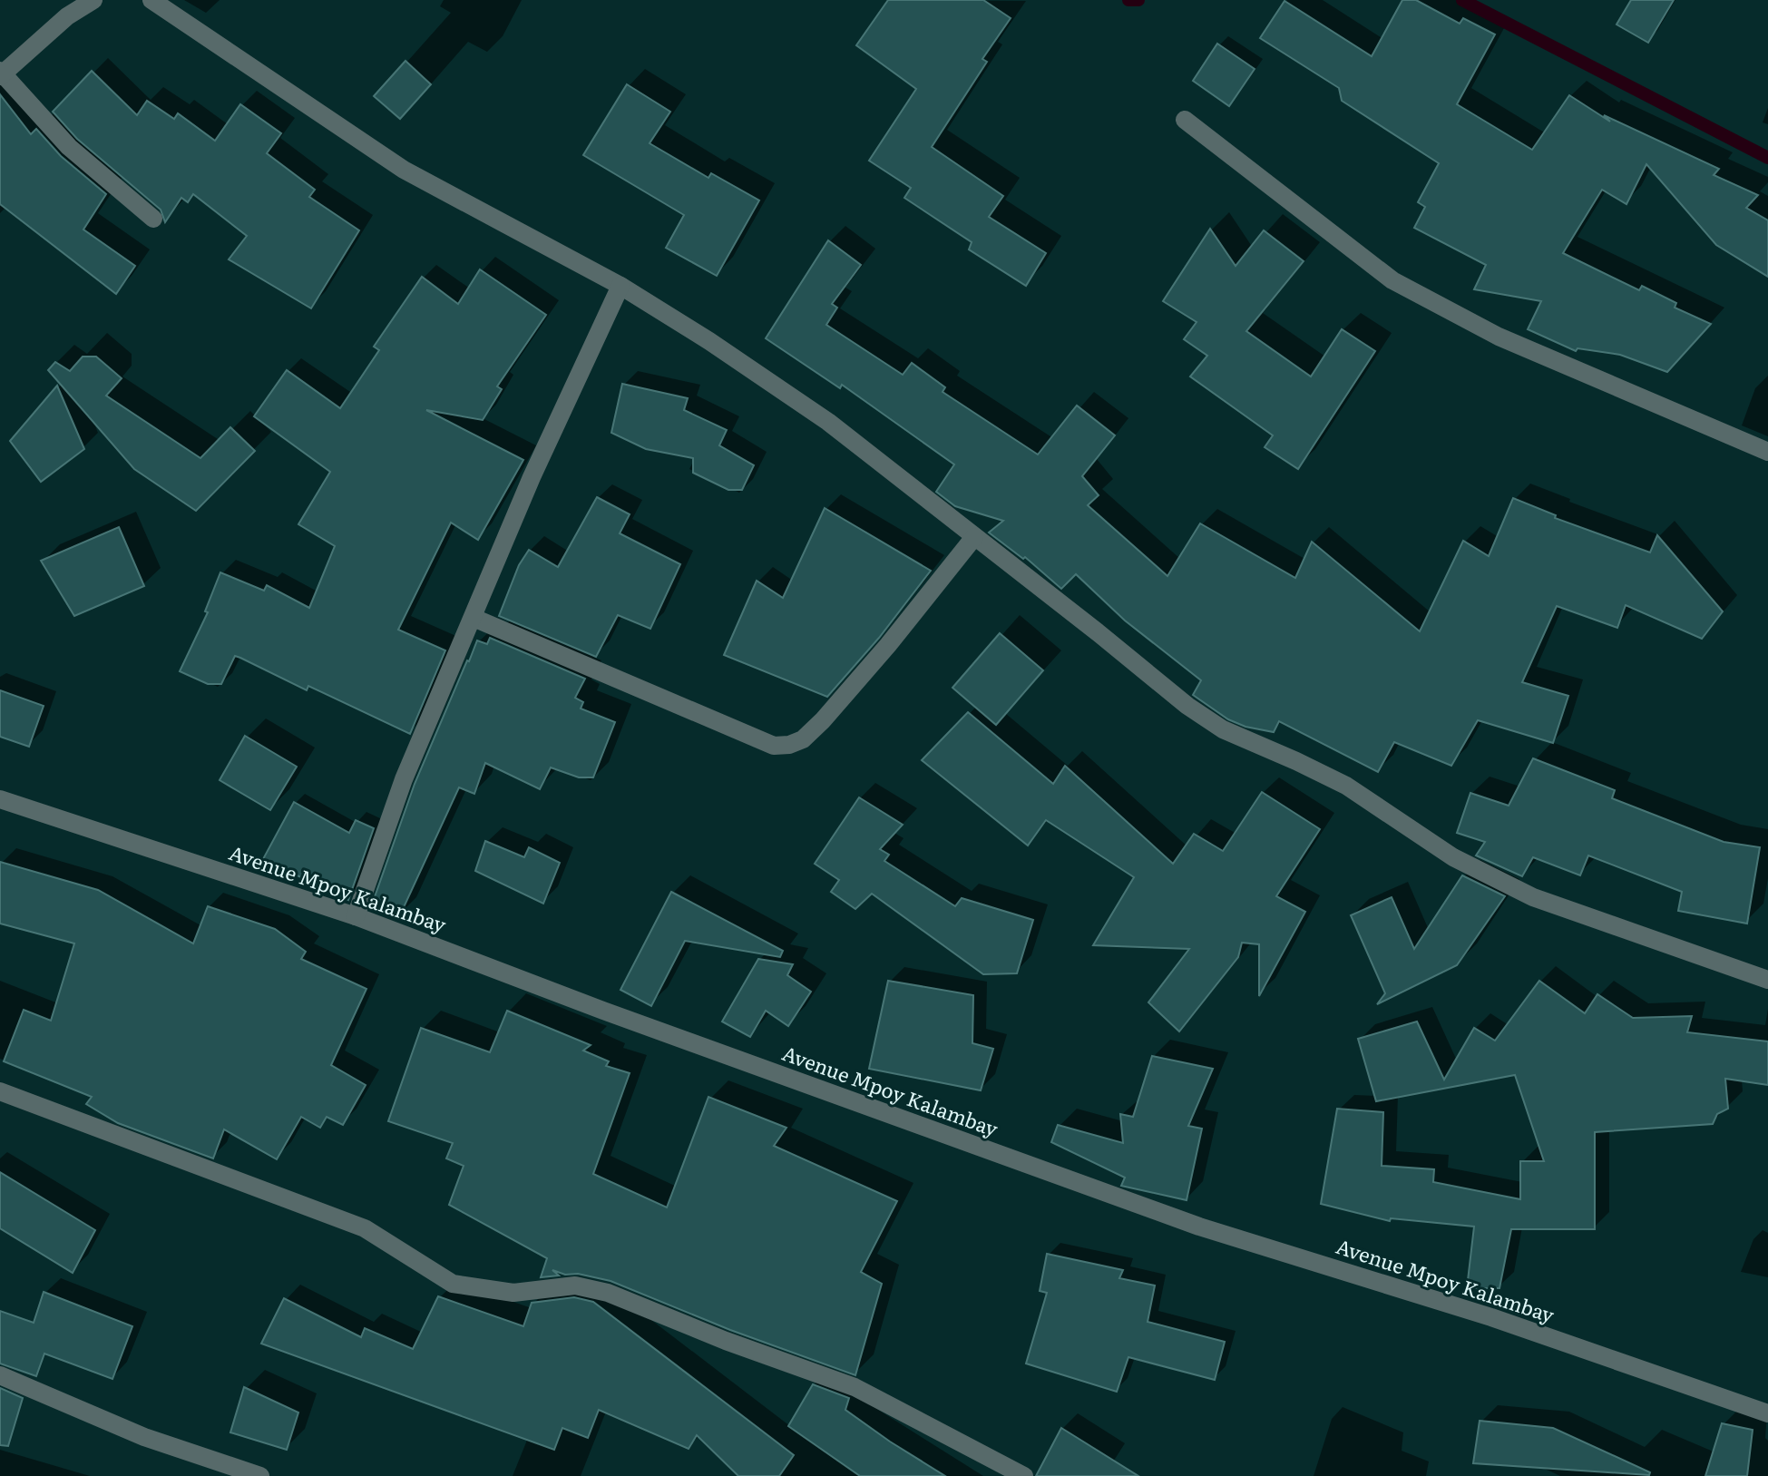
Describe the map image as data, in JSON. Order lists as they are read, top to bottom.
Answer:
{
  "streets": {
    "street": ["Avenue Mpoy Kalambay"]
  }
}
